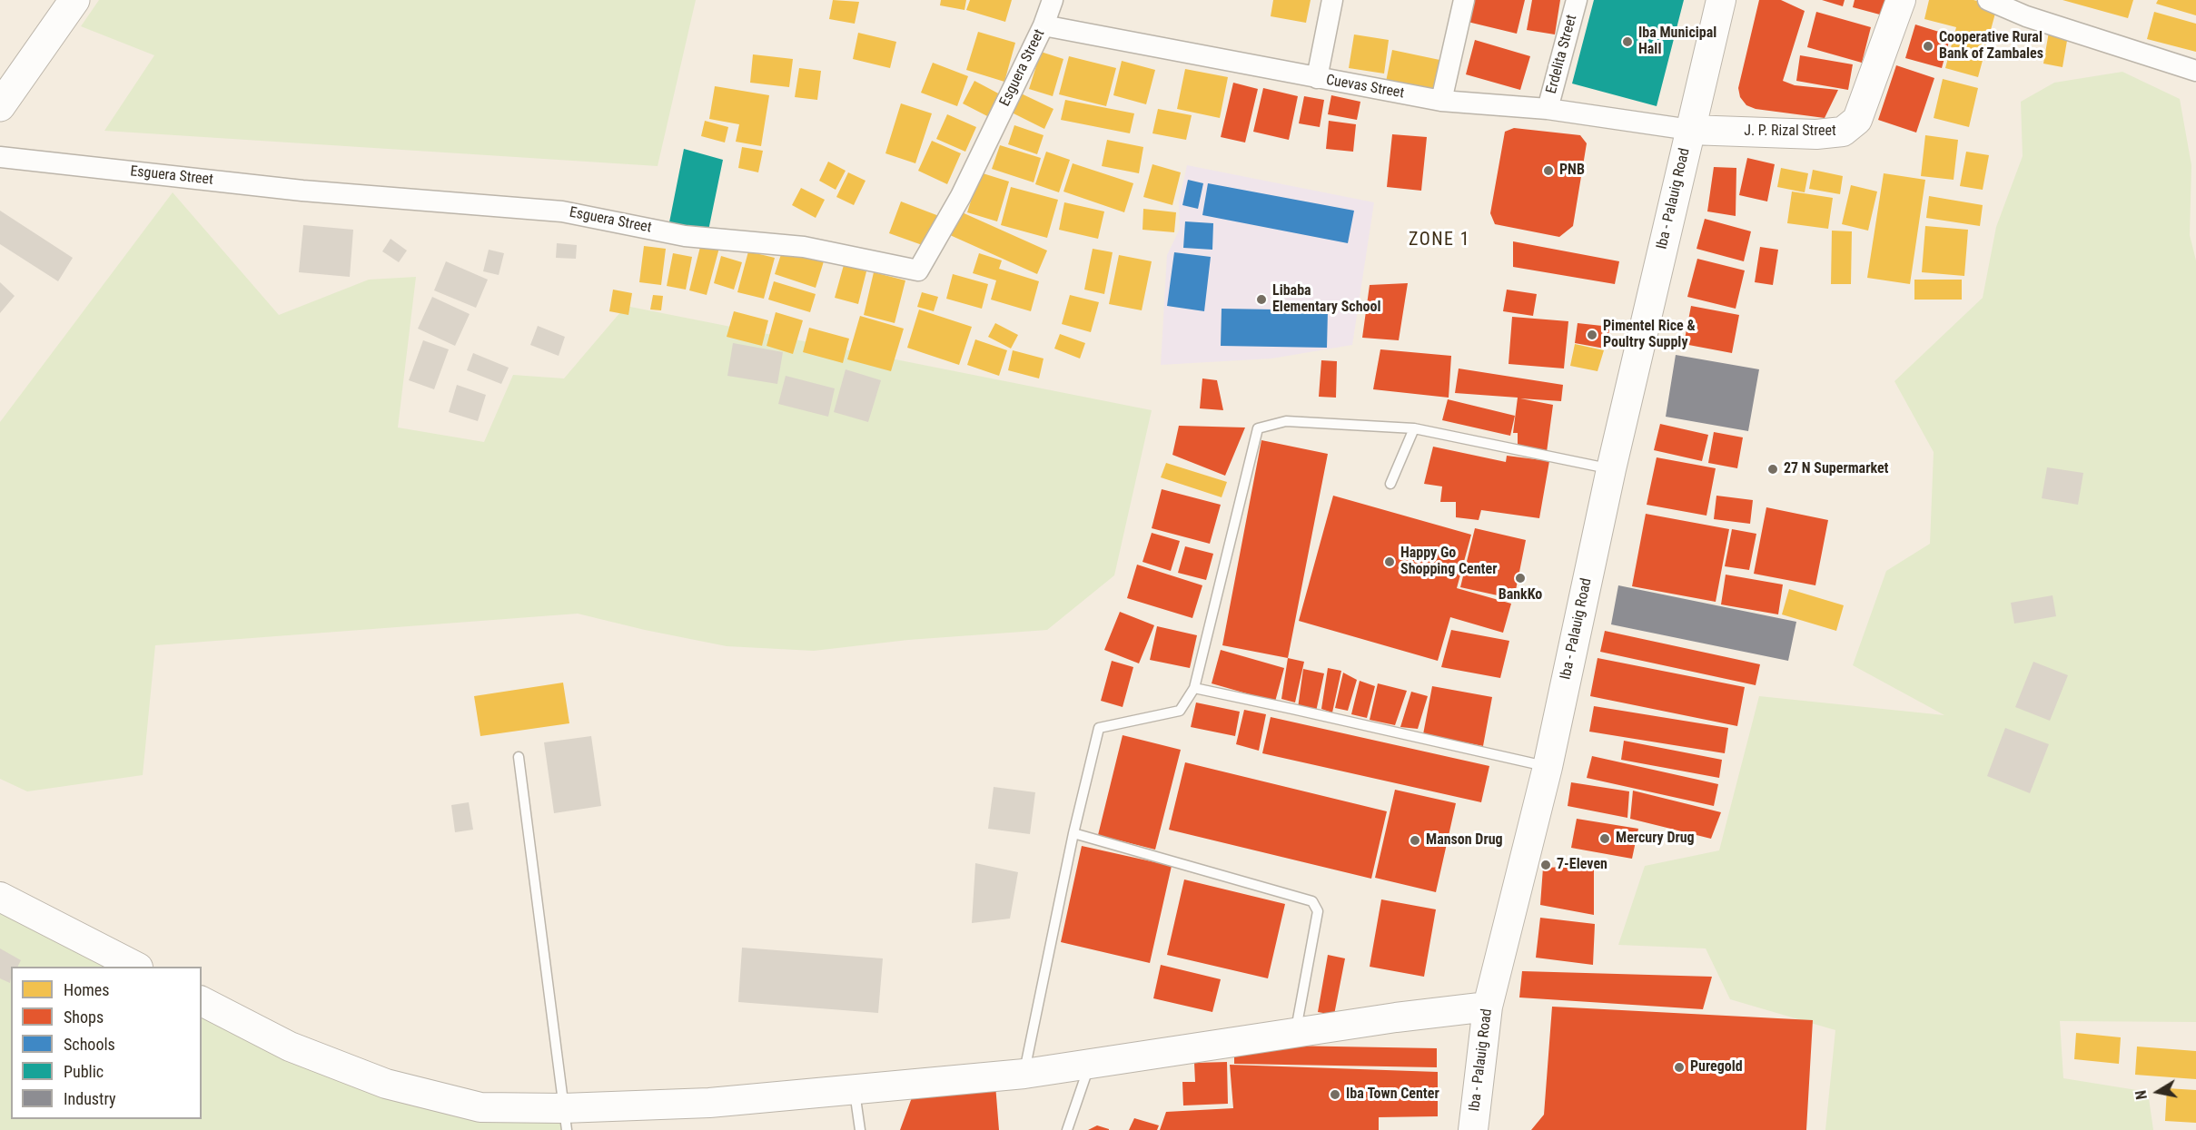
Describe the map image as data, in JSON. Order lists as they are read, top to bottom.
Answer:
{
  "streets": {
    "main road": ["J. P. Rizal Street", "Iba - Palauig Road"],
    "street": ["Erdelita Street", "Esguera Street", "Cuevas Street"]
  },
  "crossings": [
    ["Erdelita Street", "Cuevas Street"],
    ["Esguera Street", "Cuevas Street"],
    ["Cuevas Street", "J. P. Rizal Street"],
    ["Cuevas Street", "Iba - Palauig Road"],
    ["J. P. Rizal Street", "Iba - Palauig Road"]
  ],
  "districts": ["ZONE 1"],
  "places": [
    "Iba Municipal Hall",
    "Cooperative Rural Bank of Zambales",
    "PNB",
    "Libaba Elementary School",
    "Pimentel Rice & Poultry Supply",
    "27 N Supermarket",
    "Happy Go Shopping Center",
    "BankKo",
    "Mercury Drug",
    "Manson Drug",
    "7-Eleven",
    "Puregold",
    "Iba Town Center"
  ],
  "legend": [
    "Homes",
    "Shops",
    "Schools",
    "Public",
    "Industry"
  ],
  "north": "left"
}
